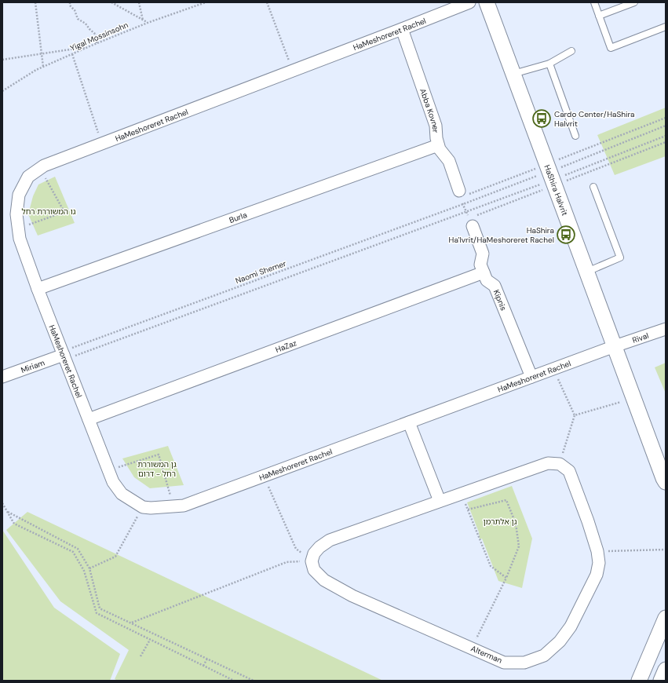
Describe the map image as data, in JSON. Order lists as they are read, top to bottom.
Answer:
{
  "streets": {
    "street": [
      "HaMeshoreret Rachel",
      "Abba Kovner",
      "HaShira HaIvrit",
      "Burla",
      "Kipnis",
      "Rival",
      "HaZaz",
      "Miriam",
      "Alterman"
    ],
    "path": ["Yigal Mossinsohn", "Naomi Shemer"]
  },
  "crossings": [
    ["HaMeshoreret Rachel", "Abba Kovner"],
    ["HaMeshoreret Rachel", "HaShira HaIvrit"],
    ["HaMeshoreret Rachel", "Burla"],
    ["HaMeshoreret Rachel", "Naomi Shemer"],
    ["HaMeshoreret Rachel", "Kipnis"],
    ["HaMeshoreret Rachel", "Rival"],
    ["HaMeshoreret Rachel", "HaZaz"],
    ["HaMeshoreret Rachel", "Miriam"],
    ["Abba Kovner", "Burla"],
    ["HaShira HaIvrit", "Rival"],
    ["Naomi Shemer", "Miriam"],
    ["Kipnis", "HaZaz"]
  ],
  "parks": ["גו המשוררת רחל", "גן המשוררת רחל - דרום", "גן אלתרמן"],
  "places": {
    "bus stop": ["Cardo Center/HaShira HaIvrit", "HaShira Ha'Ivrit/HaMeshoreret Rachel"]
  }
}
